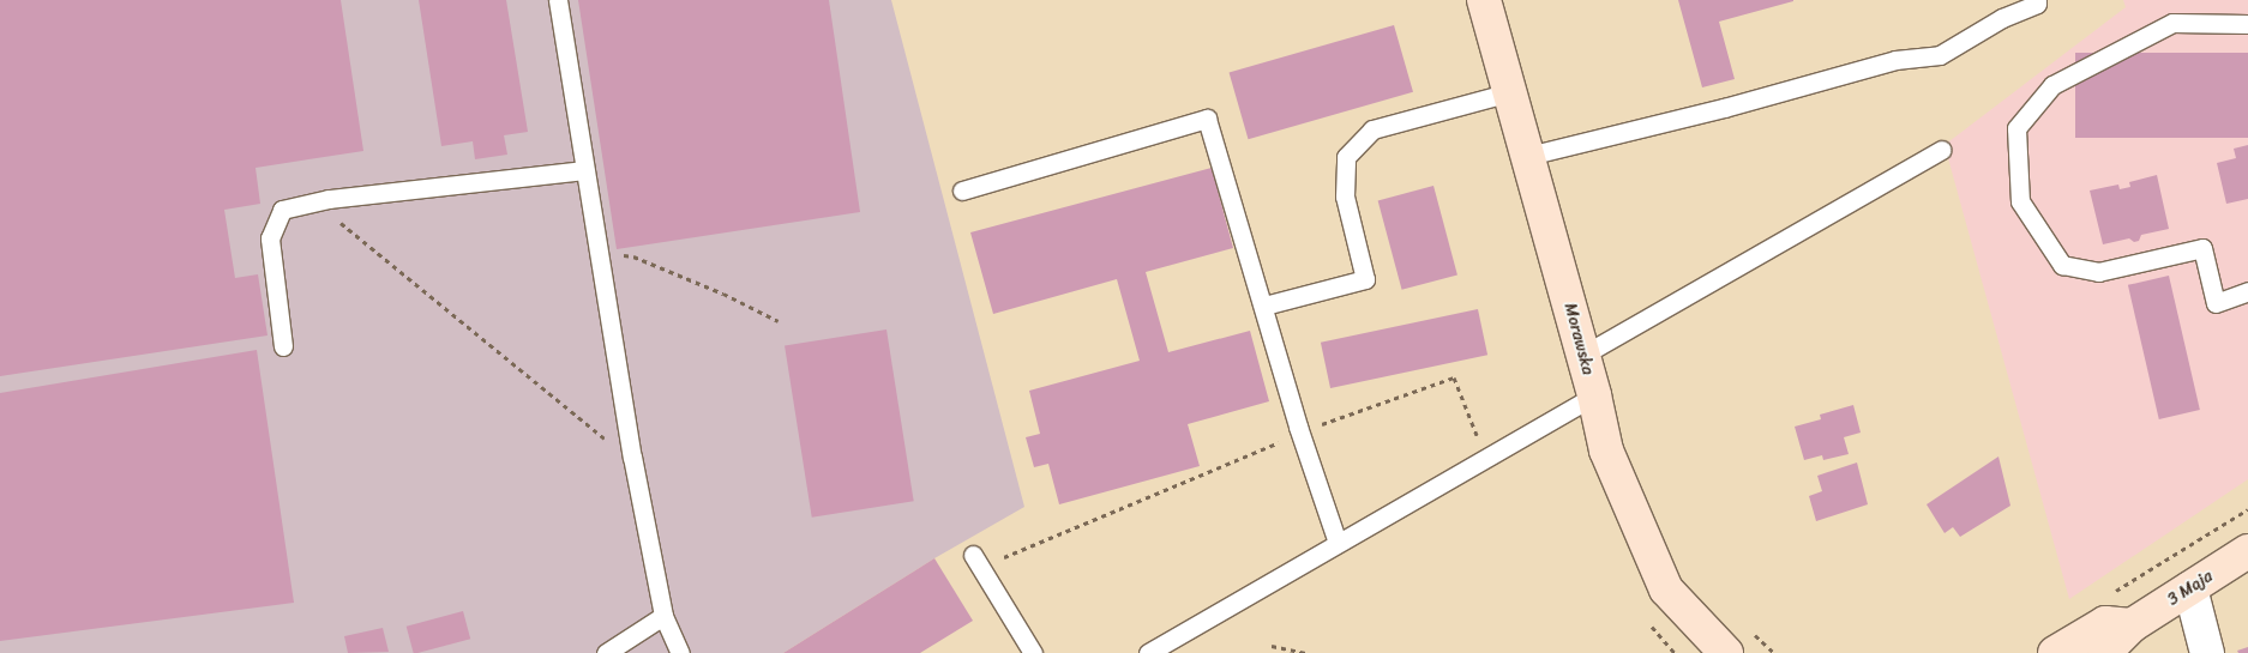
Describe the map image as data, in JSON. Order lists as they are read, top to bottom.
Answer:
{
  "streets": {
    "main road": ["Morawska", "3 Maja"]
  }
}
